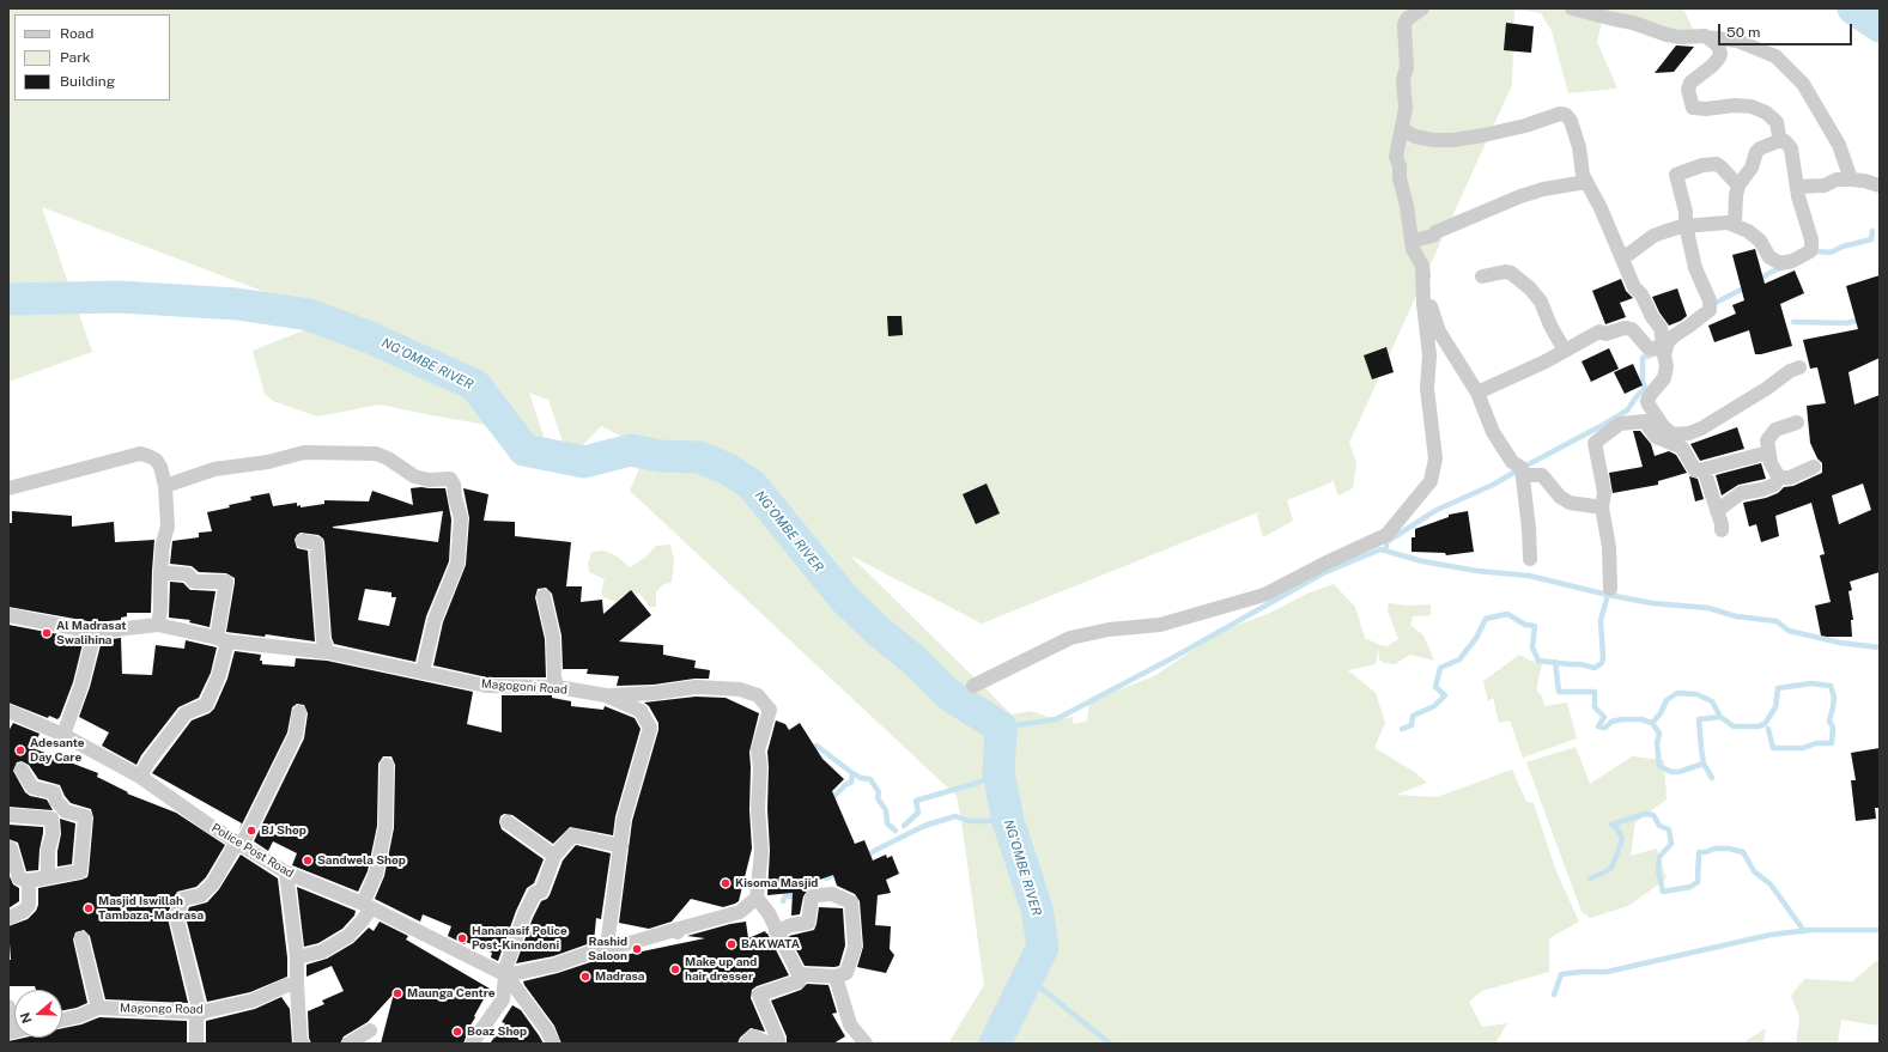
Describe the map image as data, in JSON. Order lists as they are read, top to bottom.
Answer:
{
  "streets": {
    "street": ["Magogoni Road", "Police Post Road", "Magongo Road"]
  },
  "water": ["NG'OMBE RIVER"],
  "places": [
    "Al Madrasat Swalihina",
    "Adesante Day Care",
    "BJ Shop",
    "Sandwela Shop",
    "Kisoma Masjid",
    "Masjid Iswillah Tambaza-Madrasa",
    "Hananasif Police Post-Kinondoni",
    "BAKWATA",
    "Rashid Saloon",
    "Make up and hair dresser",
    "Madrasa",
    "Maunga Centre",
    "Boaz Shop"
  ],
  "legend": ["Road", "Park", "Building"],
  "scale_bar": "50 m",
  "north": "left"
}
